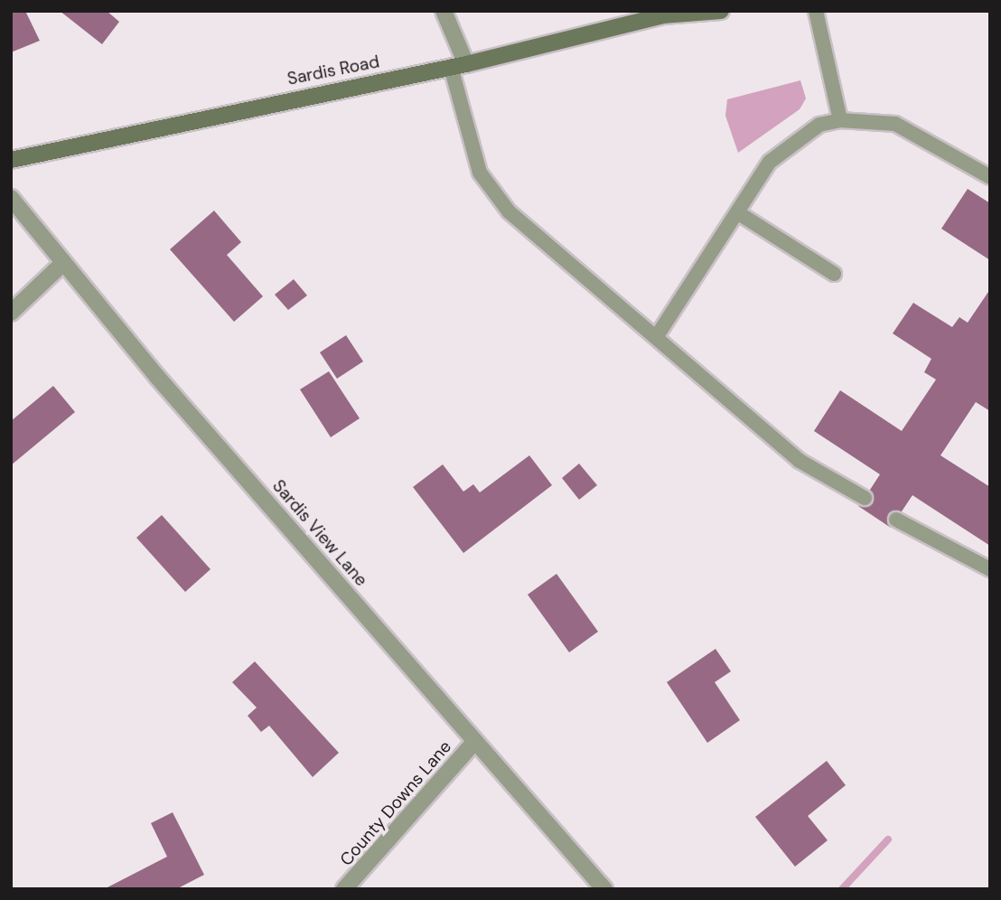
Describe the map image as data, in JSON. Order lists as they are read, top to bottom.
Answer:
{
  "streets": {
    "main road": ["Sardis Road"],
    "street": ["Sardis View Lane", "County Downs Lane"]
  },
  "crossings": [
    ["Sardis View Lane", "County Downs Lane"]
  ]
}
